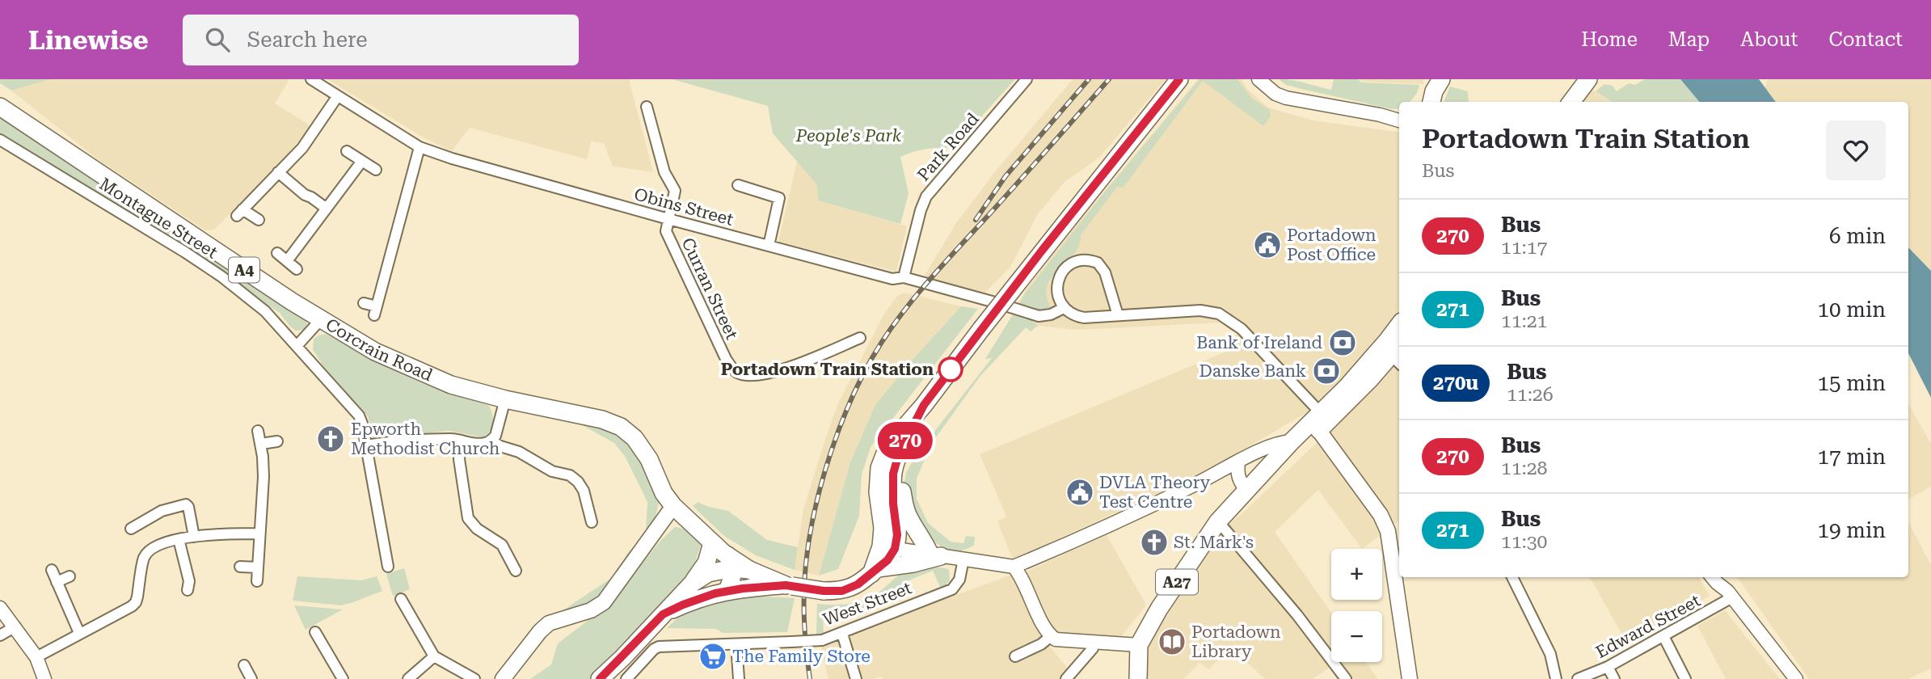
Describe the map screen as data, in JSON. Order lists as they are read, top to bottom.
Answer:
{
  "streets": {
    "main road": ["A4", "Corcrain Road", "A27"],
    "street": [
      "Park Road",
      "Obins Street",
      "Montague Street",
      "Curran Street",
      "West Street",
      "Edward Street"
    ]
  },
  "crossings": [
    ["Park Road", "Obins Street"],
    ["Obins Street", "Curran Street"]
  ],
  "parks": ["People's Park"],
  "places": {
    "public building": ["Portadown Post Office", "DVLA Theory Test Centre"],
    "bank": ["Bank of Ireland", "Danske Bank"],
    "other": ["Portadown Train Station"],
    "church": ["Epworth Methodist Church", "St. Mark's"],
    "library": ["Portadown Library"],
    "supermarket": ["The Family Store"]
  },
  "lines": ["bus line 270"],
  "page": {
    "header": "Linewise",
    "search": "Search here",
    "nav": [
      "Home",
      "Map",
      "About",
      "Contact"
    ],
    "on_map": "270",
    "heading": ["Portadown Train Station", "Bus"],
    "list": [
      {
        "mark": "270",
        "name": "Bus",
        "note": "11:17",
        "value": "6 min"
      },
      {
        "mark": "271",
        "name": "Bus",
        "note": "11:21",
        "value": "10 min"
      },
      {
        "mark": "270u",
        "name": "Bus",
        "note": "11:26",
        "value": "15 min"
      },
      {
        "mark": "270",
        "name": "Bus",
        "note": "11:28",
        "value": "17 min"
      },
      {
        "mark": "271",
        "name": "Bus",
        "note": "11:30",
        "value": "19 min"
      }
    ],
    "map_buttons": ["+", "−"]
  }
}
